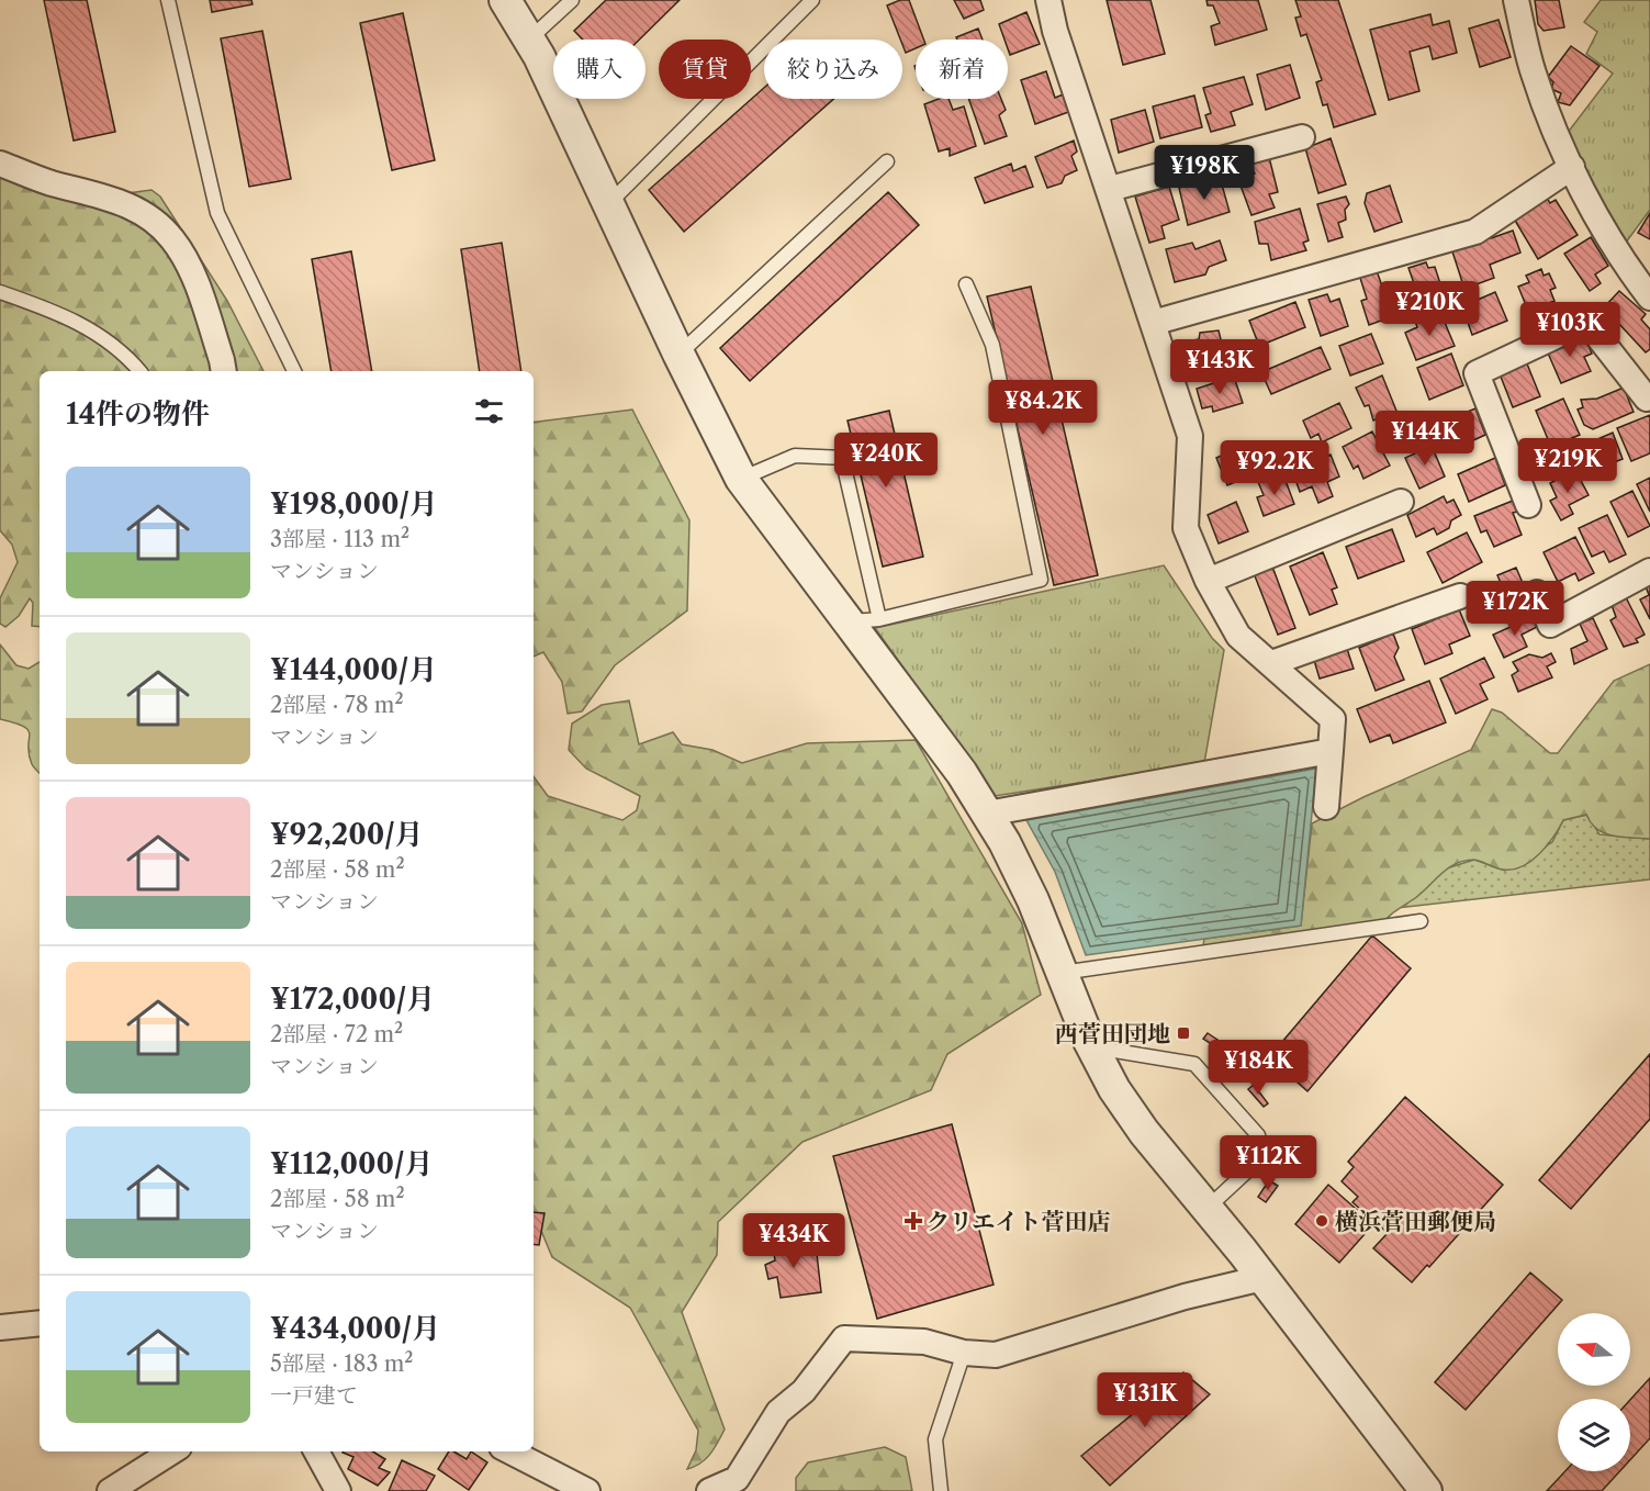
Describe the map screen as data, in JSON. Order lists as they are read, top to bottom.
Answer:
{
  "places": {
    "transit": ["西菅田団地"],
    "health": ["クリエイト菅田店"],
    "other": ["横浜菅田郵便局"]
  },
  "north": "left",
  "page": {
    "chip": [
      "購入",
      "賃貸",
      "絞り込み",
      "新着"
    ],
    "price": [
      "¥198K",
      "¥210K",
      "¥103K",
      "¥143K",
      "¥84.2K",
      "¥144K",
      "¥240K",
      "¥219K",
      "¥92.2K",
      "¥172K",
      "¥184K",
      "¥112K",
      "¥434K",
      "¥131K"
    ],
    "heading": "14件の物件",
    "list": [
      {
        "name": "¥198,000/月",
        "note": "3部屋 · 113 m² · マンション"
      },
      {
        "name": "¥144,000/月",
        "note": "2部屋 · 78 m² · マンション"
      },
      {
        "name": "¥92,200/月",
        "note": "2部屋 · 58 m² · マンション"
      },
      {
        "name": "¥172,000/月",
        "note": "2部屋 · 72 m² · マンション"
      },
      {
        "name": "¥112,000/月",
        "note": "2部屋 · 58 m² · マンション"
      },
      {
        "name": "¥434,000/月",
        "note": "5部屋 · 183 m² · 一戸建て"
      }
    ]
  }
}
